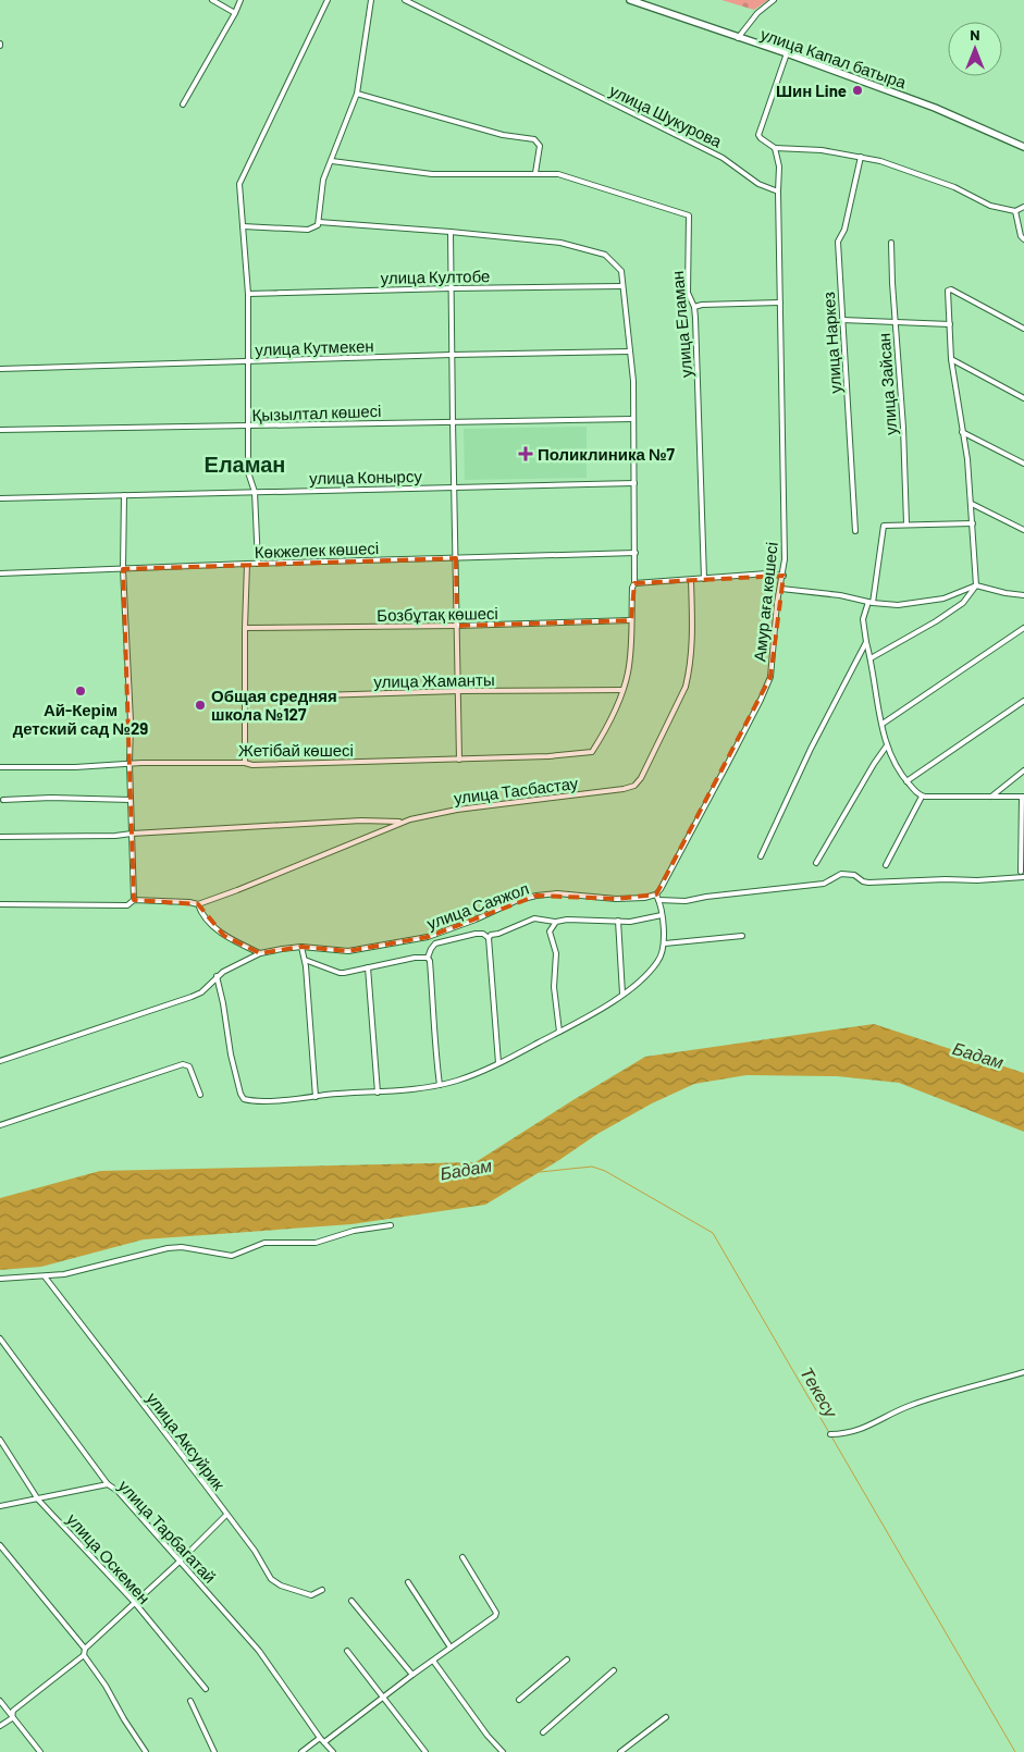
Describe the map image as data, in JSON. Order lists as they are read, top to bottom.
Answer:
{
  "streets": {
    "main road": ["улица Капал батыра"],
    "street": [
      "улица Шукурова",
      "улица Култобе",
      "улица Еламан",
      "улица Наркез",
      "улица Кутмекен",
      "улица Зайсан",
      "Қызылтал көшесі",
      "улица Конырсу",
      "Көкжелек көшесі",
      "Амур аға көшесі",
      "Бозбұтақ көшесі",
      "улица Жаманты",
      "Жетібай көшесі",
      "улица Тасбастау",
      "улица Саяжол",
      "улица Аксуйрик",
      "улица Тарбагатай",
      "улица Оскемен"
    ]
  },
  "crossings": [
    ["улица Шукурова", "Амур аға көшесі"],
    ["Амур аға көшесі", "улица Саяжол"],
    ["улица Жаманты", "Жетібай көшесі"]
  ],
  "districts": ["Еламан"],
  "water": ["Бадам", "Текесу"],
  "places": {
    "other": ["Шин Line", "Ай-Керім детский сад №29", "Общая средняя школа №127"],
    "health": ["Поликлиника №7"]
  },
  "north": "top"
}
